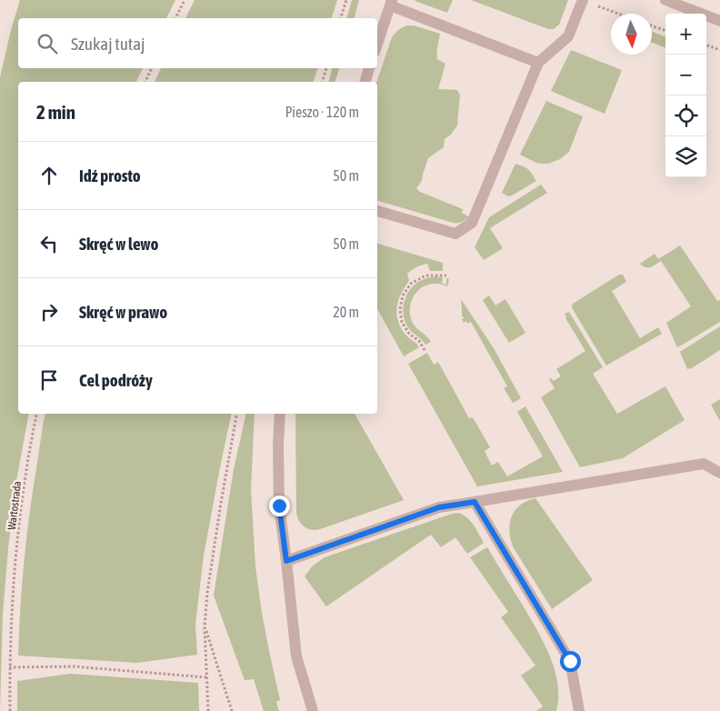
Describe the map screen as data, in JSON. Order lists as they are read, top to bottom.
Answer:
{
  "streets": {
    "path": ["Wartostrada"]
  },
  "north": "bottom",
  "page": {
    "map_buttons": ["+", "−"],
    "search": "Szukaj tutaj",
    "heading": ["2 min", "Pieszo · 120 m"],
    "list": [
      ["Idź prosto", "50 m"],
      ["Skręć w lewo", "50 m"],
      ["Skręć w prawo", "20 m"],
      "Cel podróży"
    ]
  }
}
